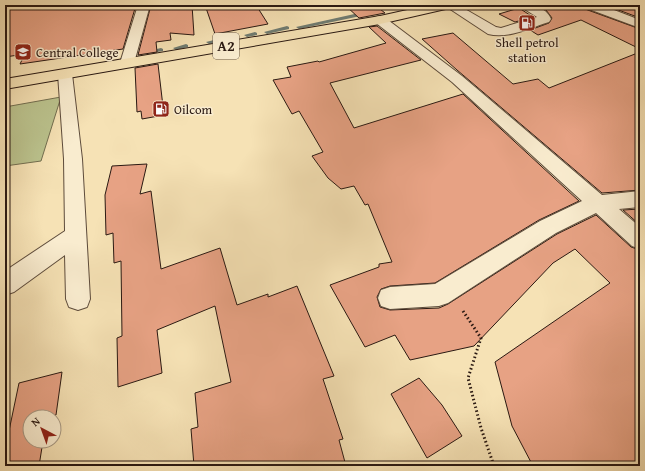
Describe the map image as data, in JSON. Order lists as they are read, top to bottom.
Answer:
{
  "streets": {
    "main road": ["A2"]
  },
  "places": {
    "fuel station": ["Shell petrol station", "Oilcom"],
    "school or university": ["Central College"]
  },
  "north": "top left"
}
